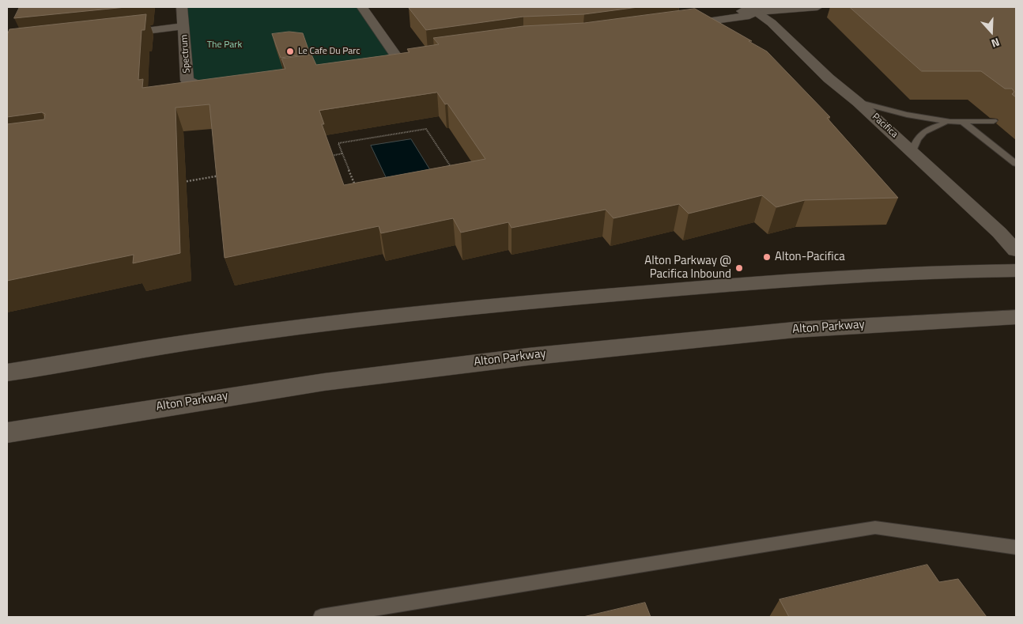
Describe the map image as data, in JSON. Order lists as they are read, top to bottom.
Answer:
{
  "streets": {
    "street": ["Spectrum", "Pacifica", "Alton Parkway"]
  },
  "parks": ["The Park"],
  "places": ["Le Cafe Du Parc", "Alton-Pacifica", "Alton Parkway @ Pacifica Inbound"],
  "north": "bottom"
}
